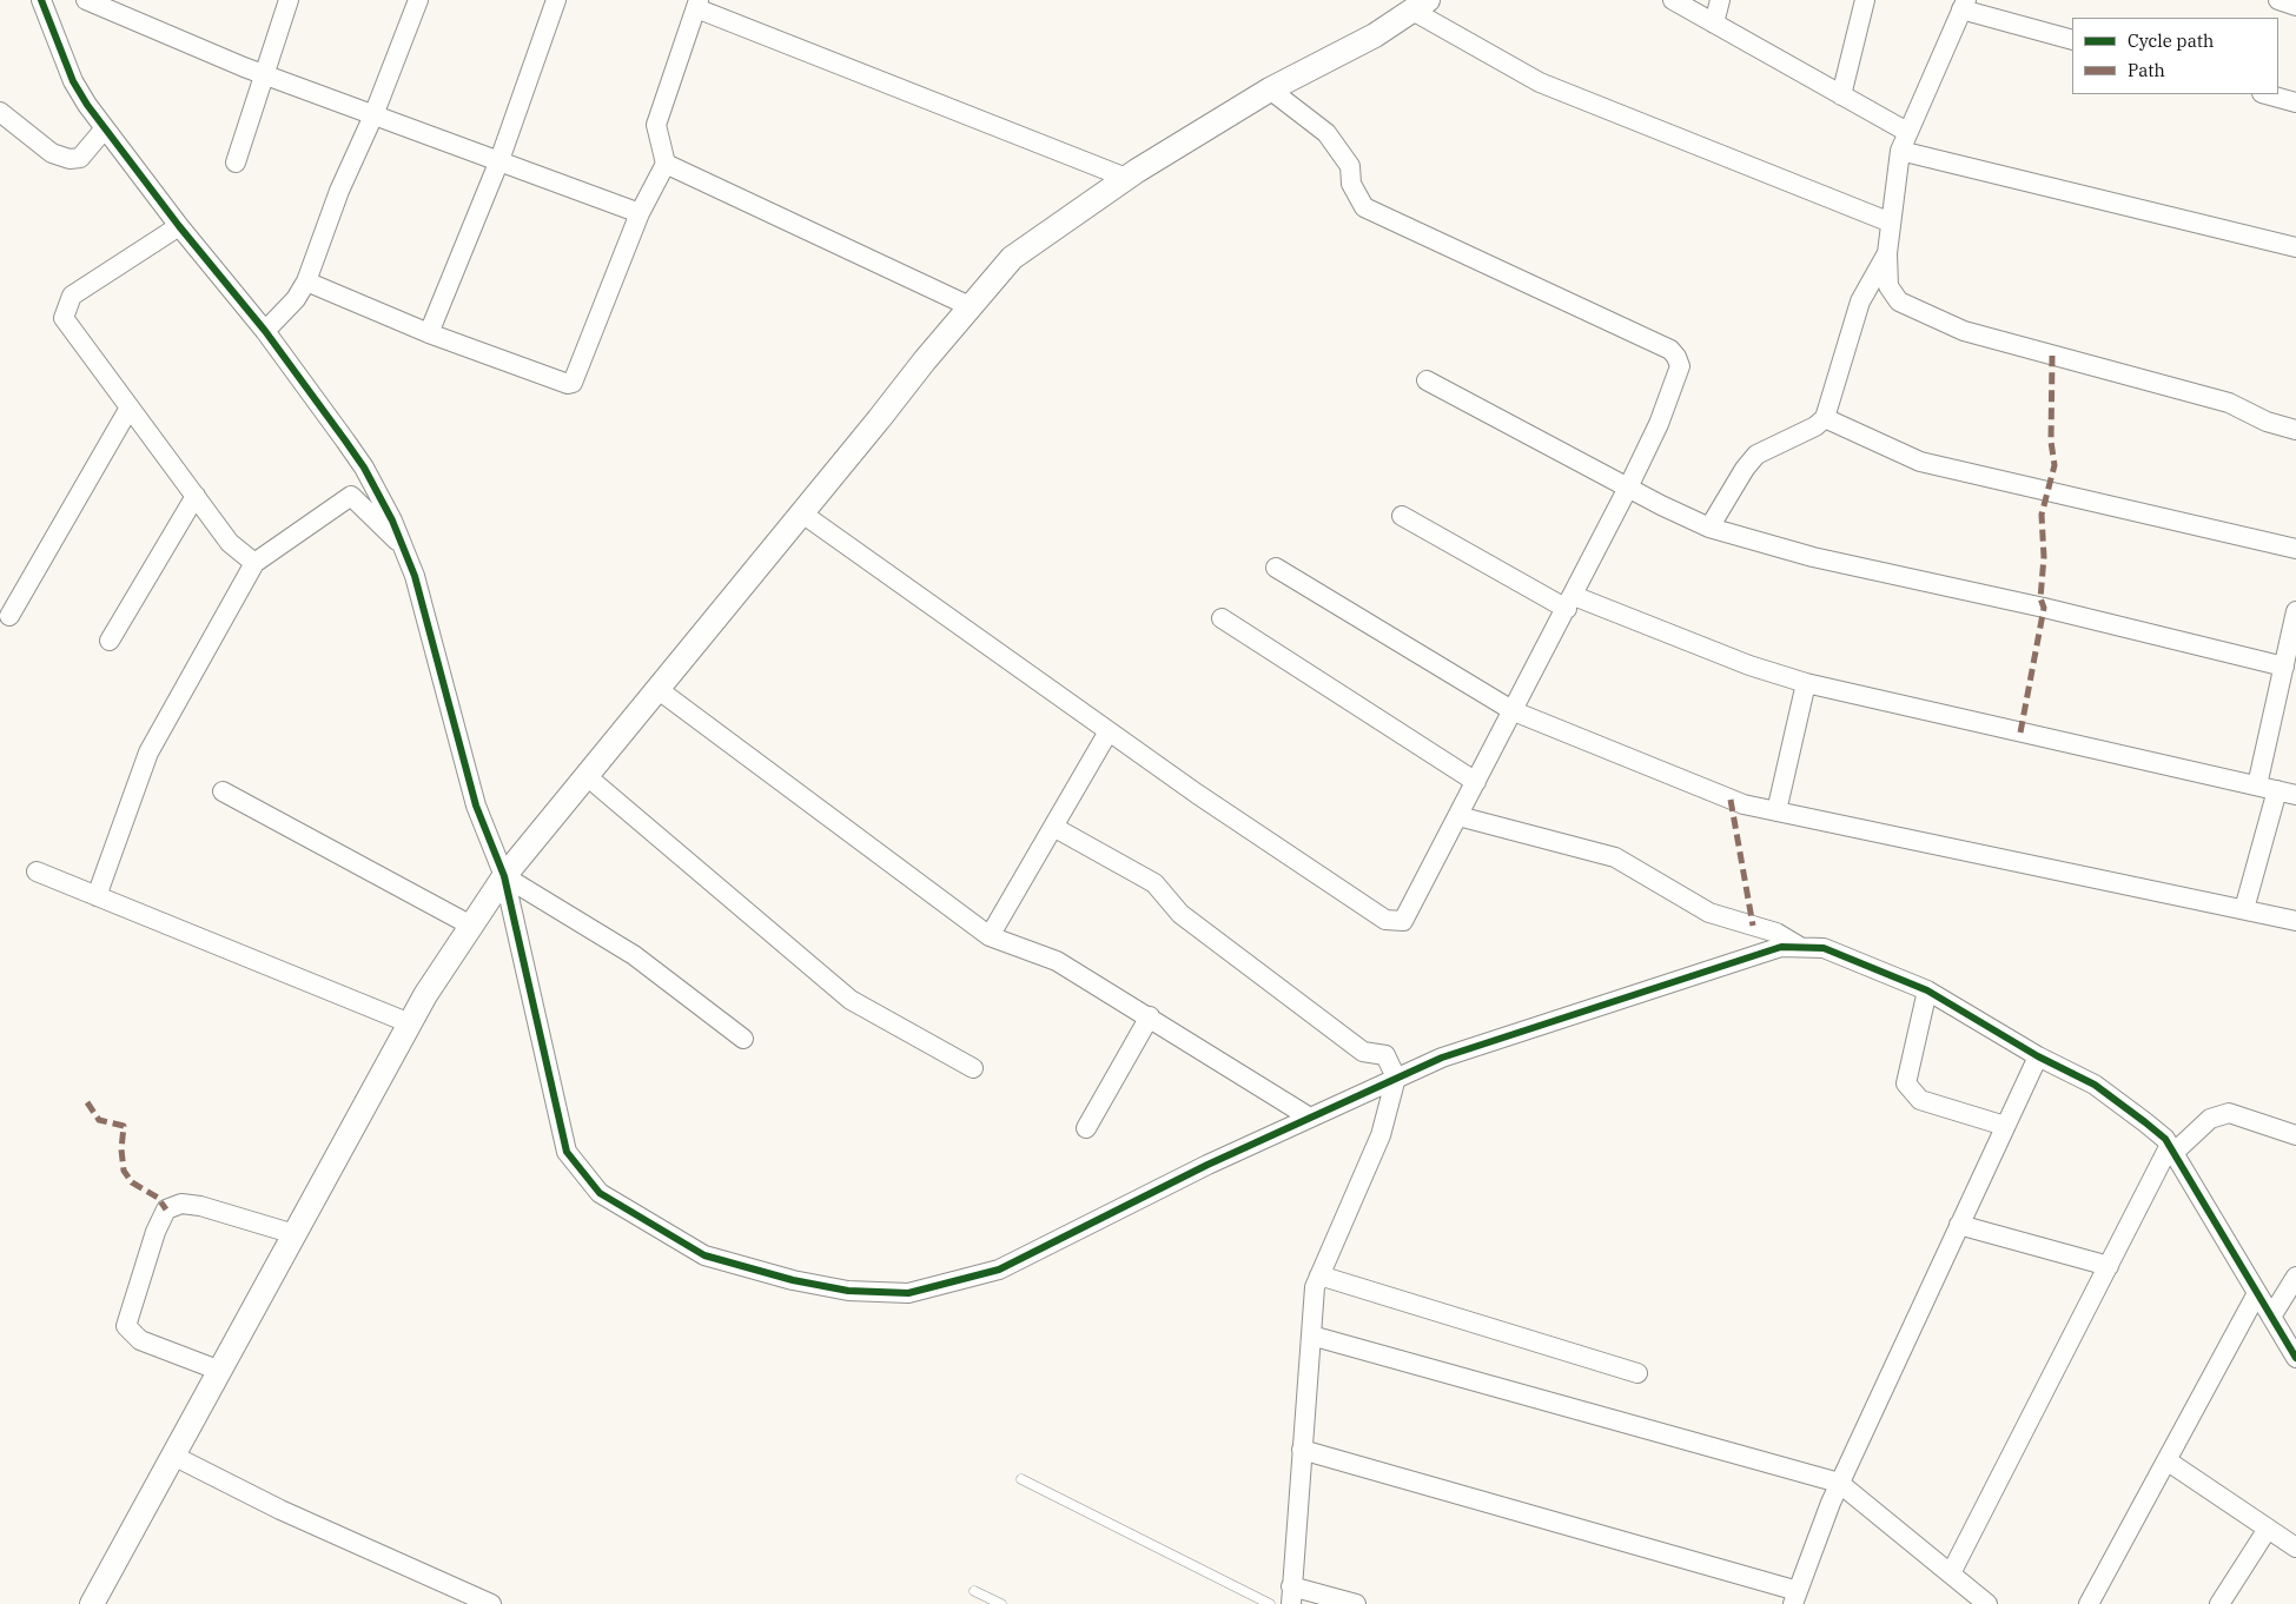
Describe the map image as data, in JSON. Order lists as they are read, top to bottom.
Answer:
{
  "legend": ["Cycle path", "Path"]
}
